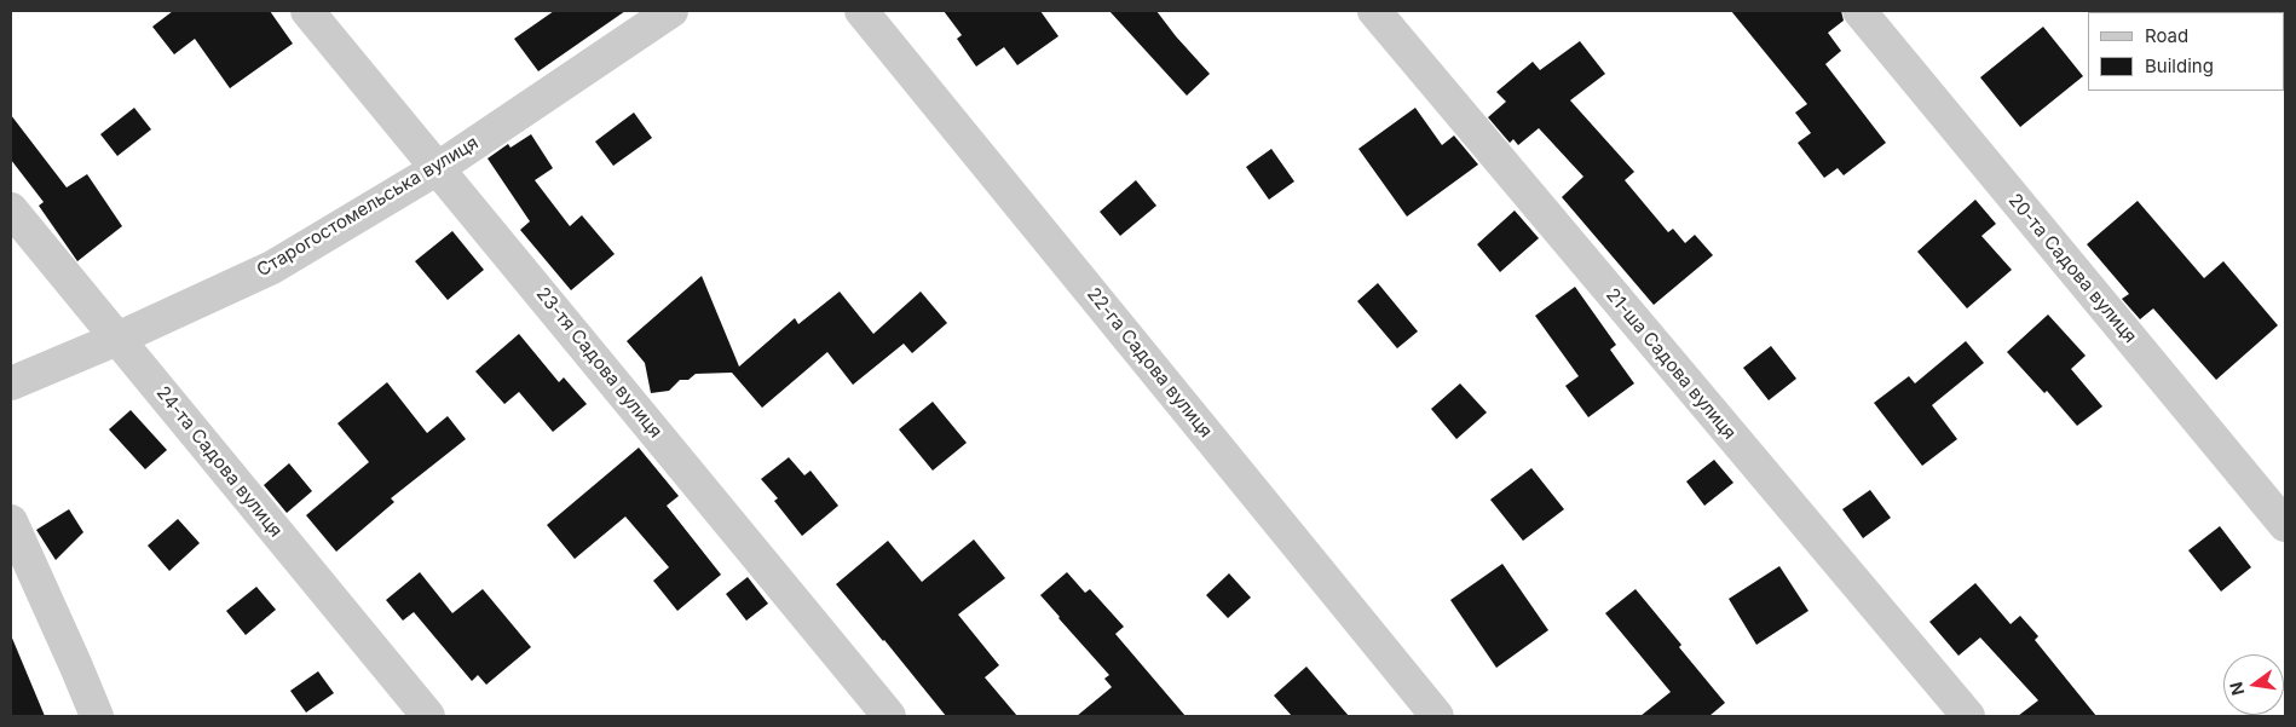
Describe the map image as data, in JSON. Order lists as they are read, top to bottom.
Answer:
{
  "streets": {
    "street": [
      "Старогостомельська вулиця",
      "20-та Садова вулиця",
      "23-тя Садова вулиця",
      "22-га Садова вулиця",
      "21-ша Садова вулиця",
      "24-та Садова вулиця"
    ]
  },
  "crossings": [
    ["Старогостомельська вулиця", "23-тя Садова вулиця"],
    ["Старогостомельська вулиця", "24-та Садова вулиця"]
  ],
  "legend": ["Road", "Building"],
  "north": "left"
}
